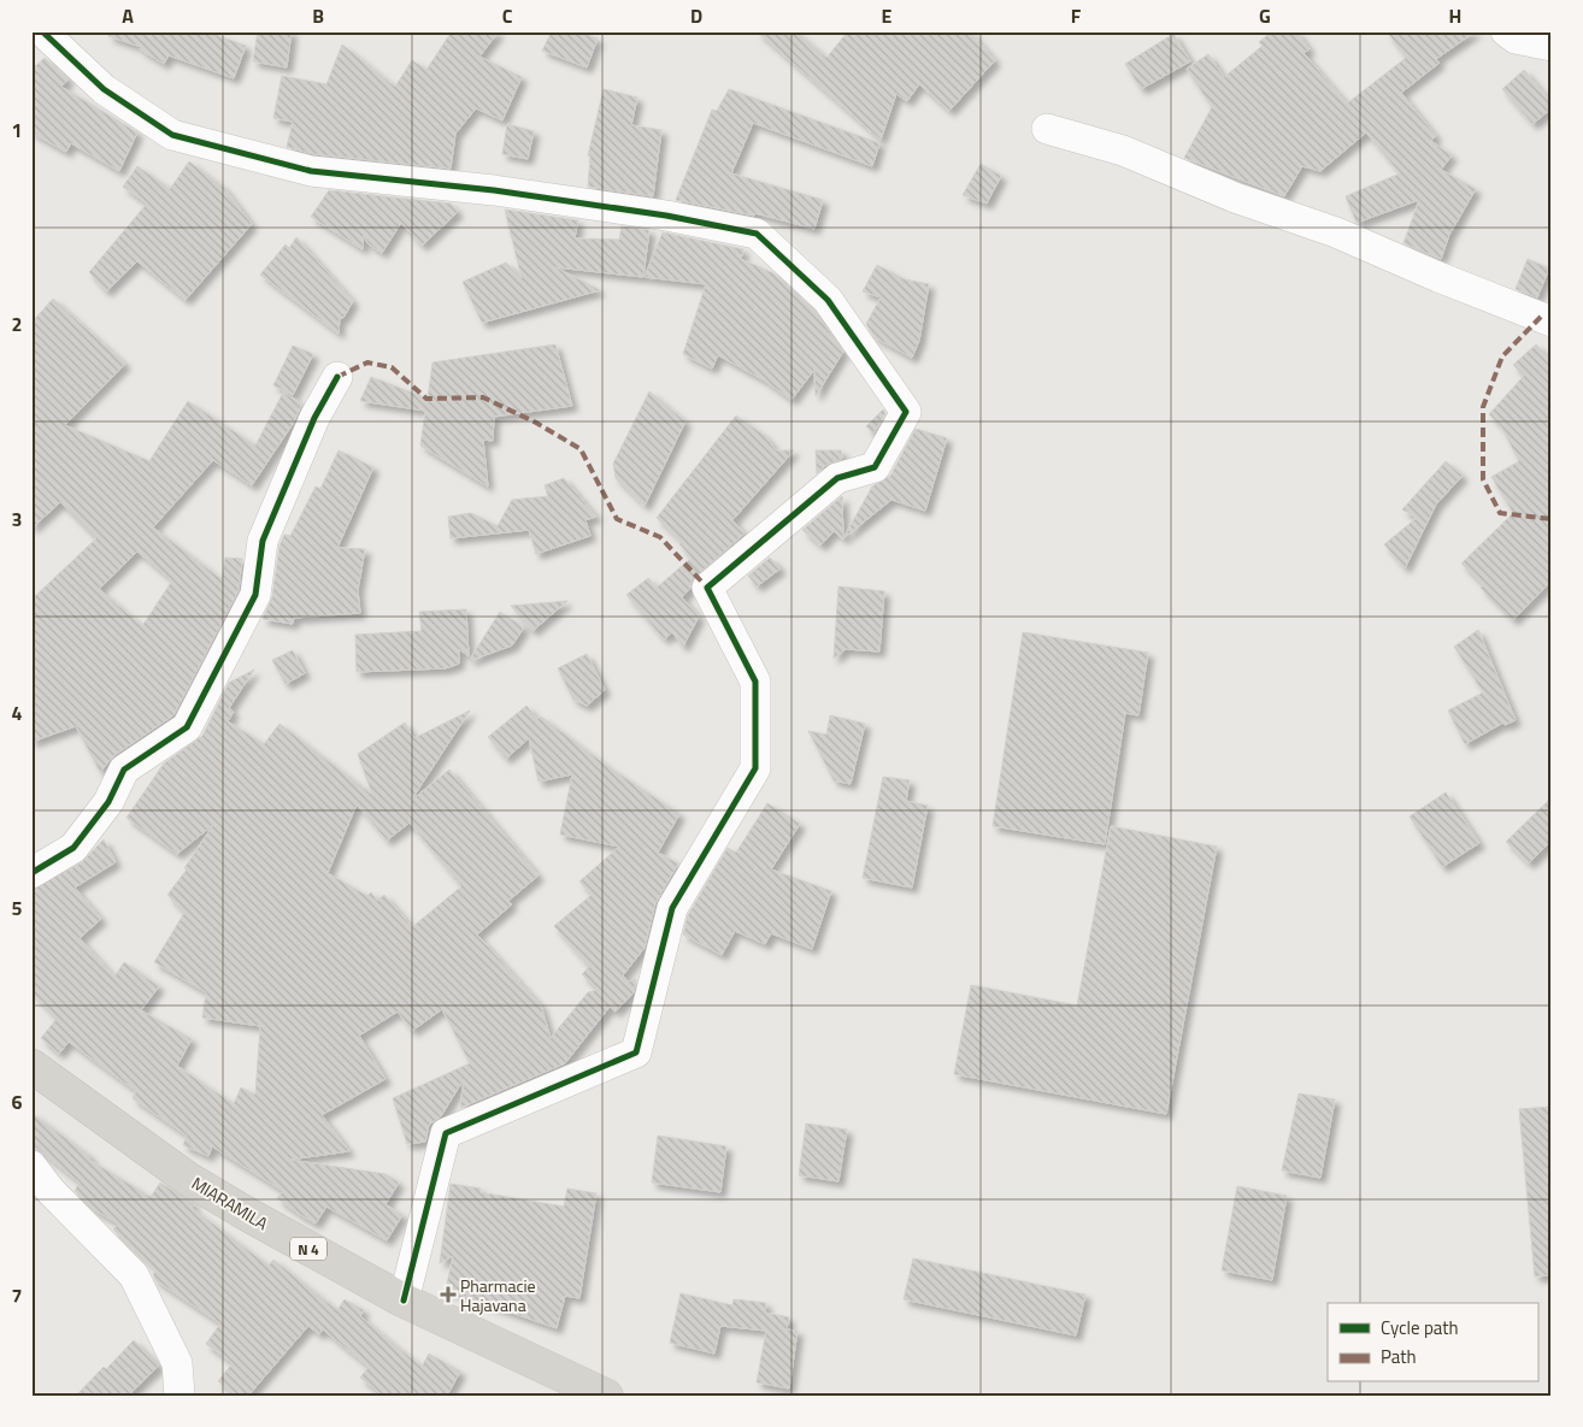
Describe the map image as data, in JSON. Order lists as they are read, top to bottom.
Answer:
{
  "streets": {
    "main road": ["MIARAMILA", "N 4"]
  },
  "places": {
    "health": ["Pharmacie Hajavana"]
  },
  "legend": ["Cycle path", "Path"],
  "grid": {
    "columns": [
      "A",
      "B",
      "C",
      "D",
      "E",
      "F",
      "G",
      "H"
    ],
    "rows": [
      "1",
      "2",
      "3",
      "4",
      "5",
      "6",
      "7"
    ]
  }
}
